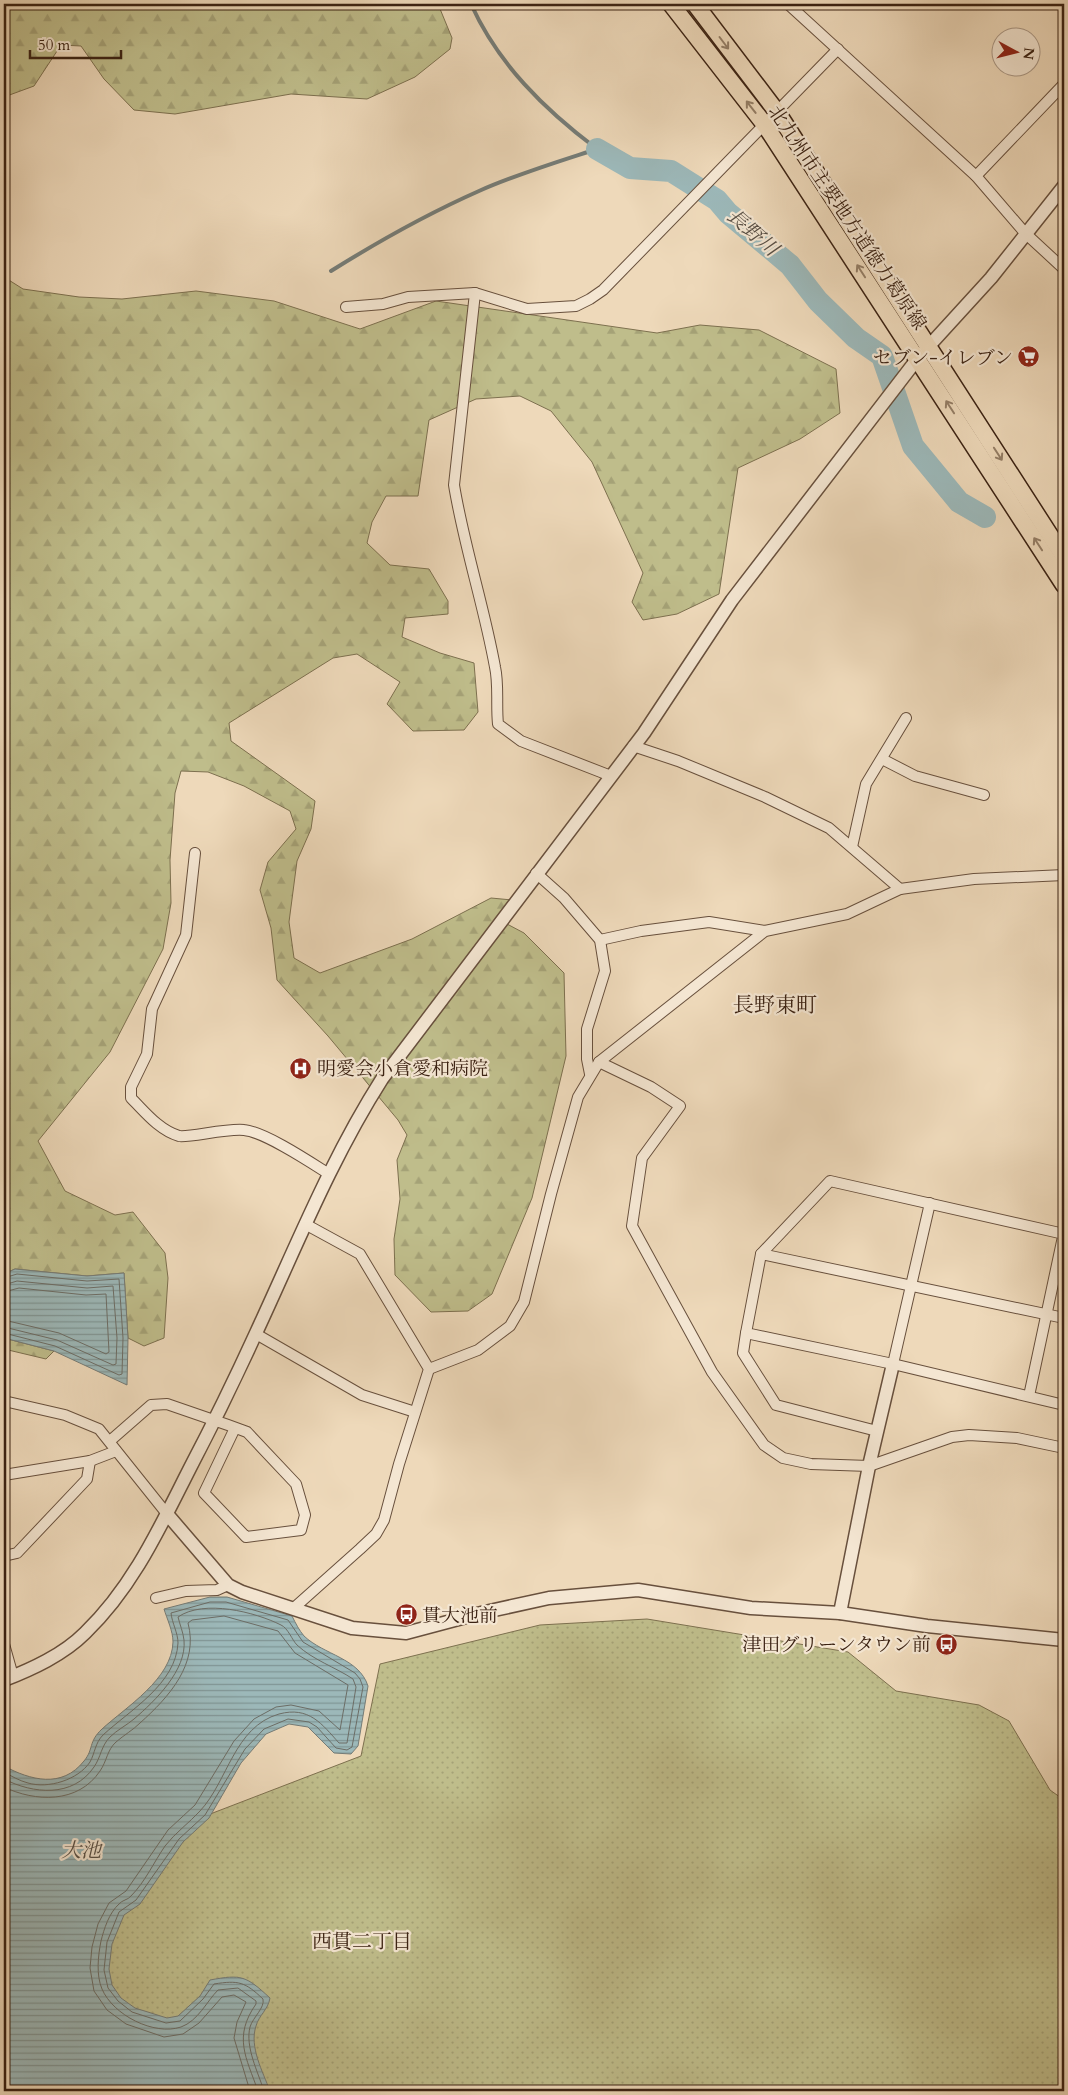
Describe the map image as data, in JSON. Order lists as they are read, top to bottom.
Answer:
{
  "streets": {
    "main road": ["北九州市主要地方道徳力葛原線"]
  },
  "districts": ["長野東町", "西貫二丁目"],
  "water": ["長野川", "大池"],
  "places": {
    "supermarket": ["セブン-イレブン"],
    "hospital": ["明愛会小倉愛和病院"],
    "bus stop": ["貫大池前", "津田グリーンタウン前"]
  },
  "scale_bar": "50 m",
  "north": "right"
}
